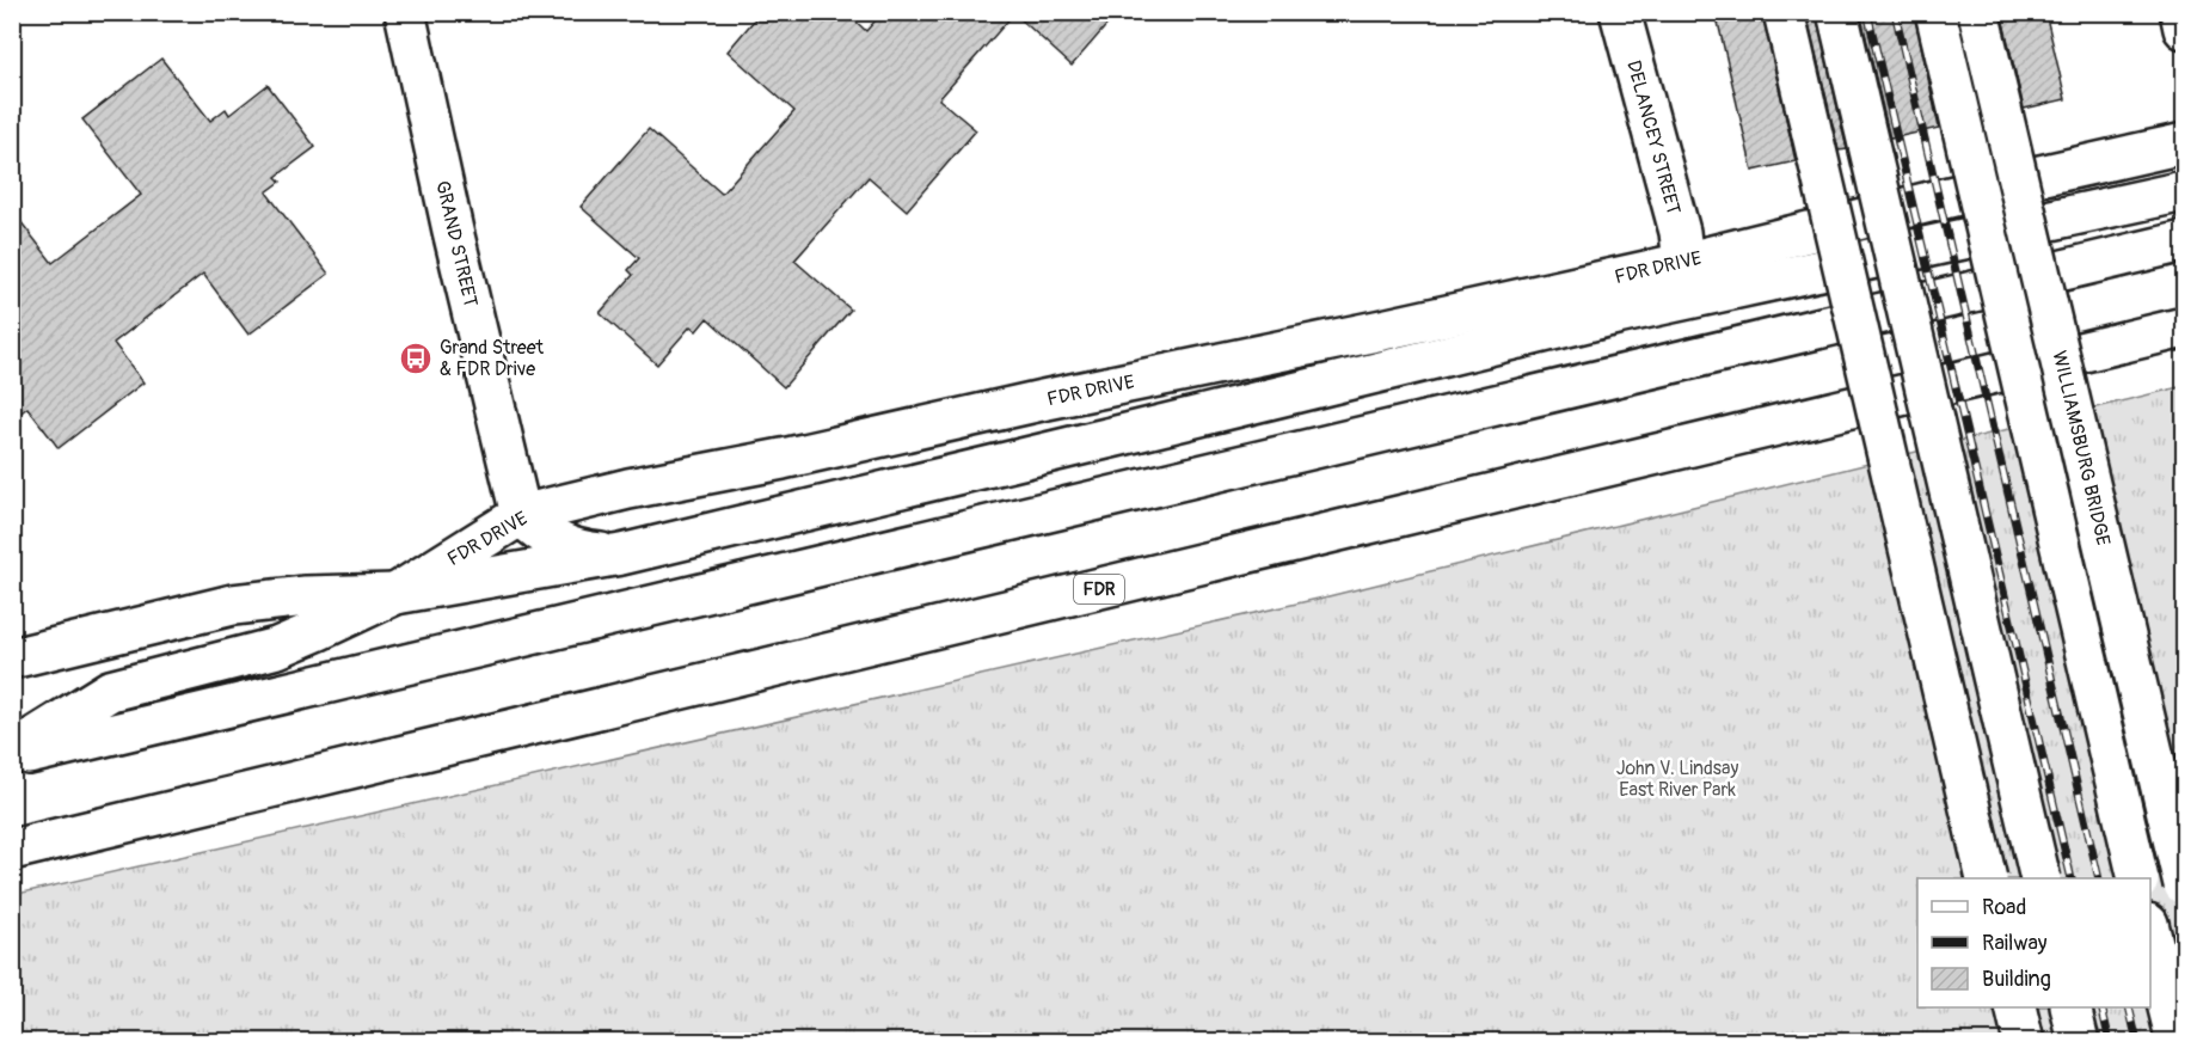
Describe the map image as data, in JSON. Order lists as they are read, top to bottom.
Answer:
{
  "streets": {
    "main road": [
      "DELANCEY STREET",
      "GRAND STREET",
      "FDR DRIVE",
      "WILLIAMSBURG BRIDGE",
      "FDR"
    ]
  },
  "crossings": [
    ["DELANCEY STREET", "FDR DRIVE"],
    ["GRAND STREET", "FDR DRIVE"]
  ],
  "parks": ["John V. Lindsay East River Park"],
  "places": {
    "bus stop": ["Grand Street & FDR Drive"]
  },
  "legend": ["Road", "Railway", "Building"]
}
